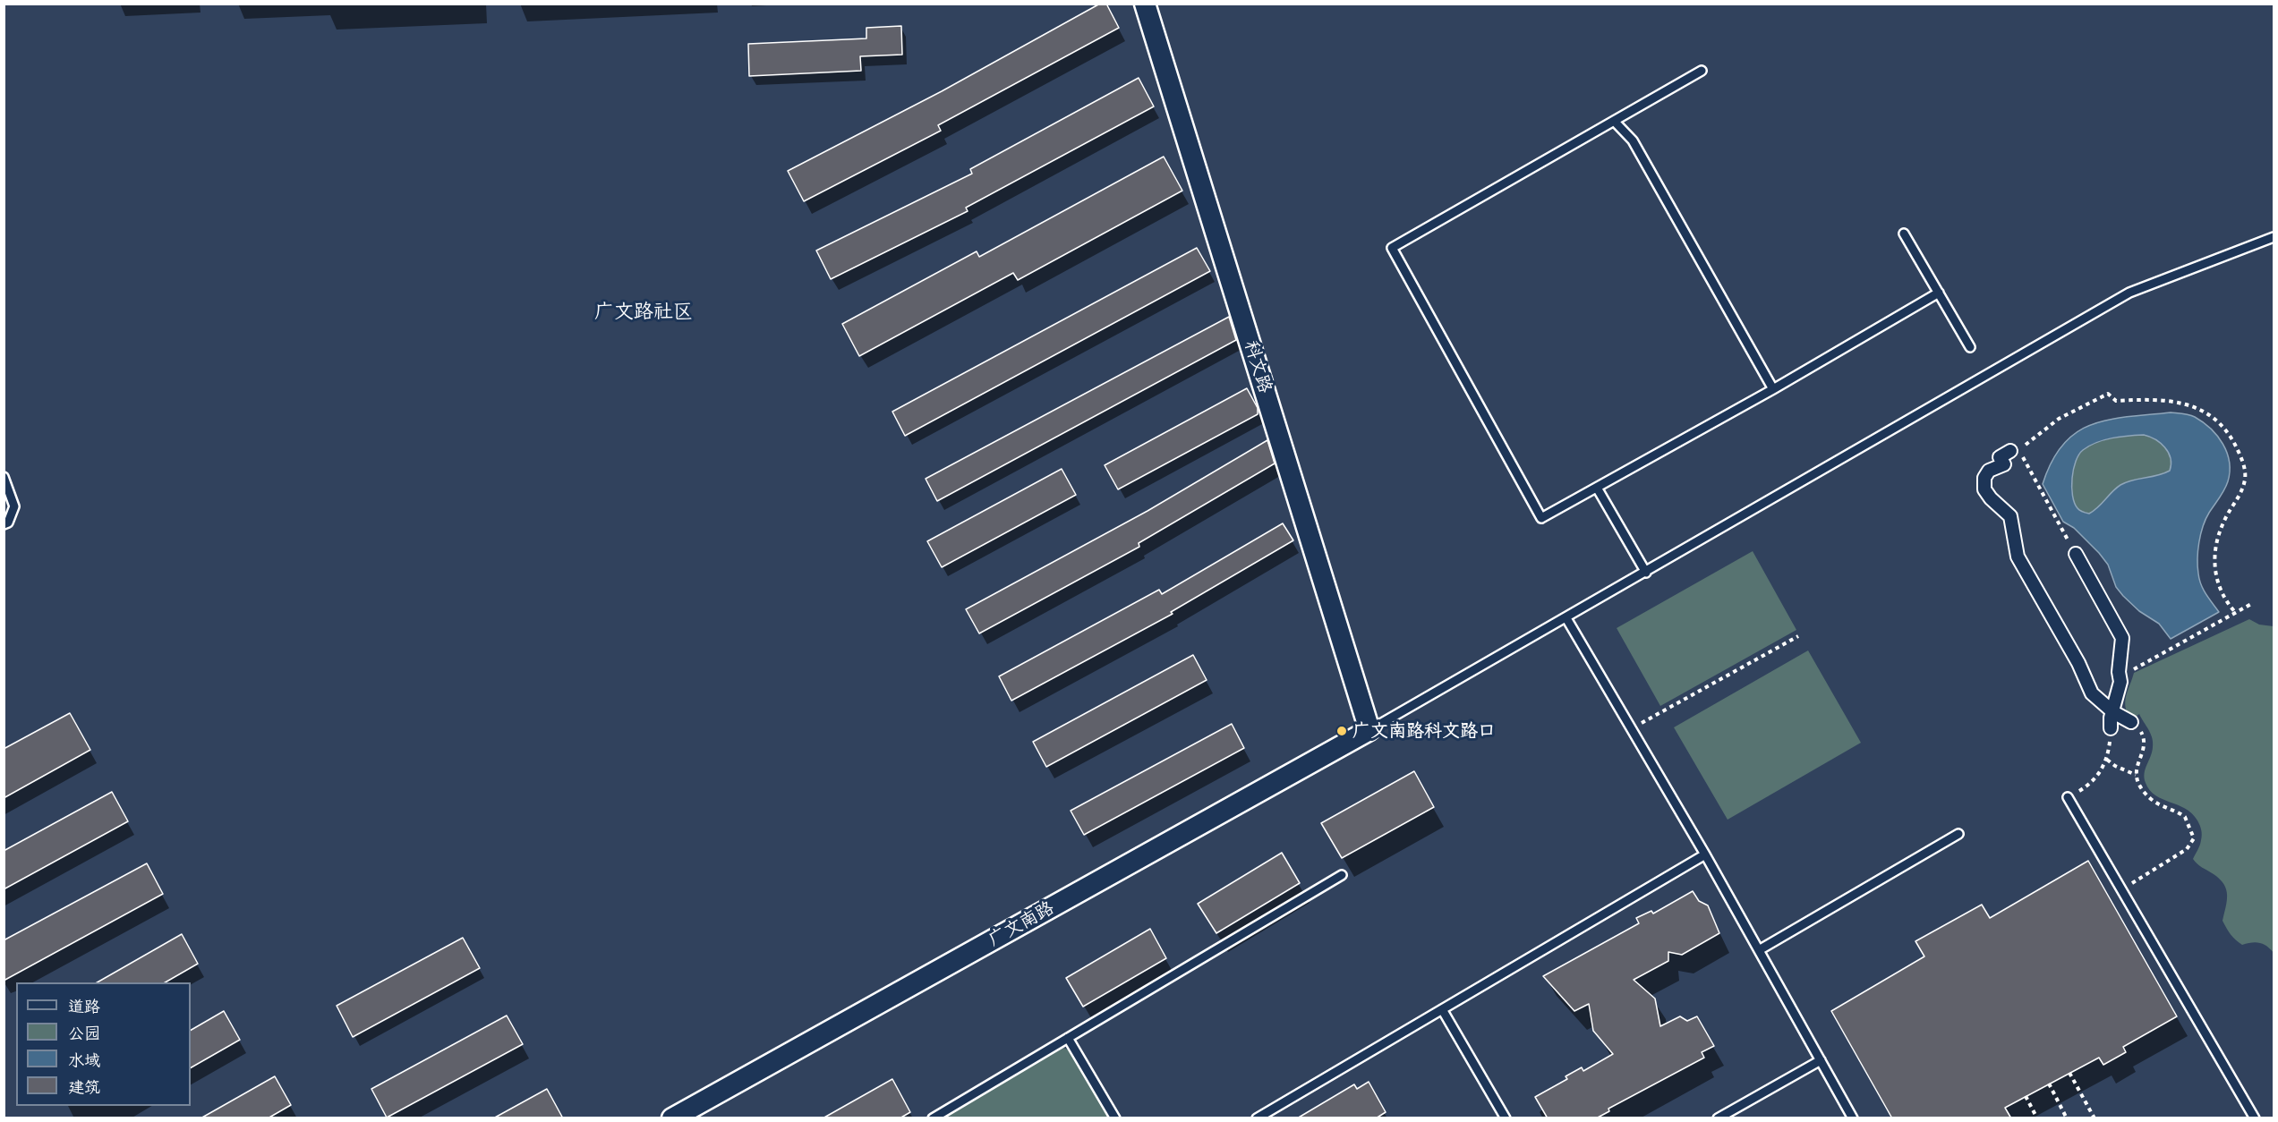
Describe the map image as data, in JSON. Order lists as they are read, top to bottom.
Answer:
{
  "streets": {
    "street": ["科文路", "广文南路"]
  },
  "crossings": [
    ["科文路", "广文南路"]
  ],
  "districts": ["广文路社区"],
  "places": ["广文南路科文路口"],
  "legend": [
    "道路",
    "公园",
    "水域",
    "建筑"
  ]
}
